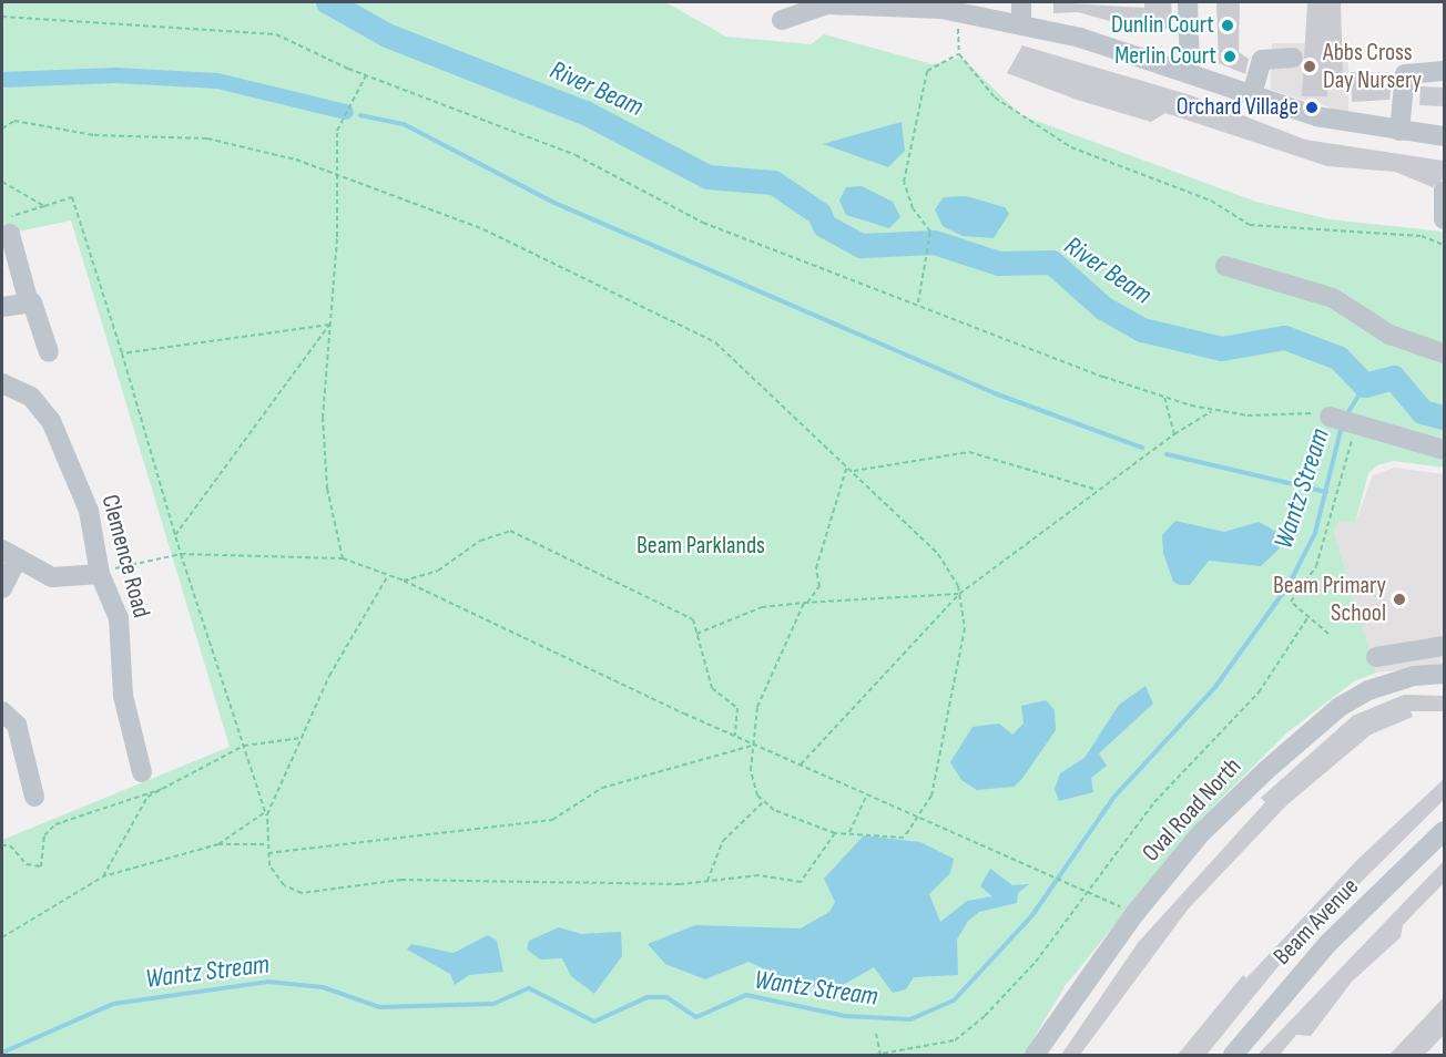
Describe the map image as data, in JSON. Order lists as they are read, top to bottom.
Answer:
{
  "streets": {
    "street": ["Clemence Road", "Oval Road North", "Beam Avenue"]
  },
  "water": ["River Beam", "Wantz Stream"],
  "parks": ["Beam Parklands"],
  "places": [
    "Dunlin Court",
    "Merlin Court",
    "Abbs Cross Day Nursery",
    "Orchard Village",
    "Beam Primary School"
  ]
}
